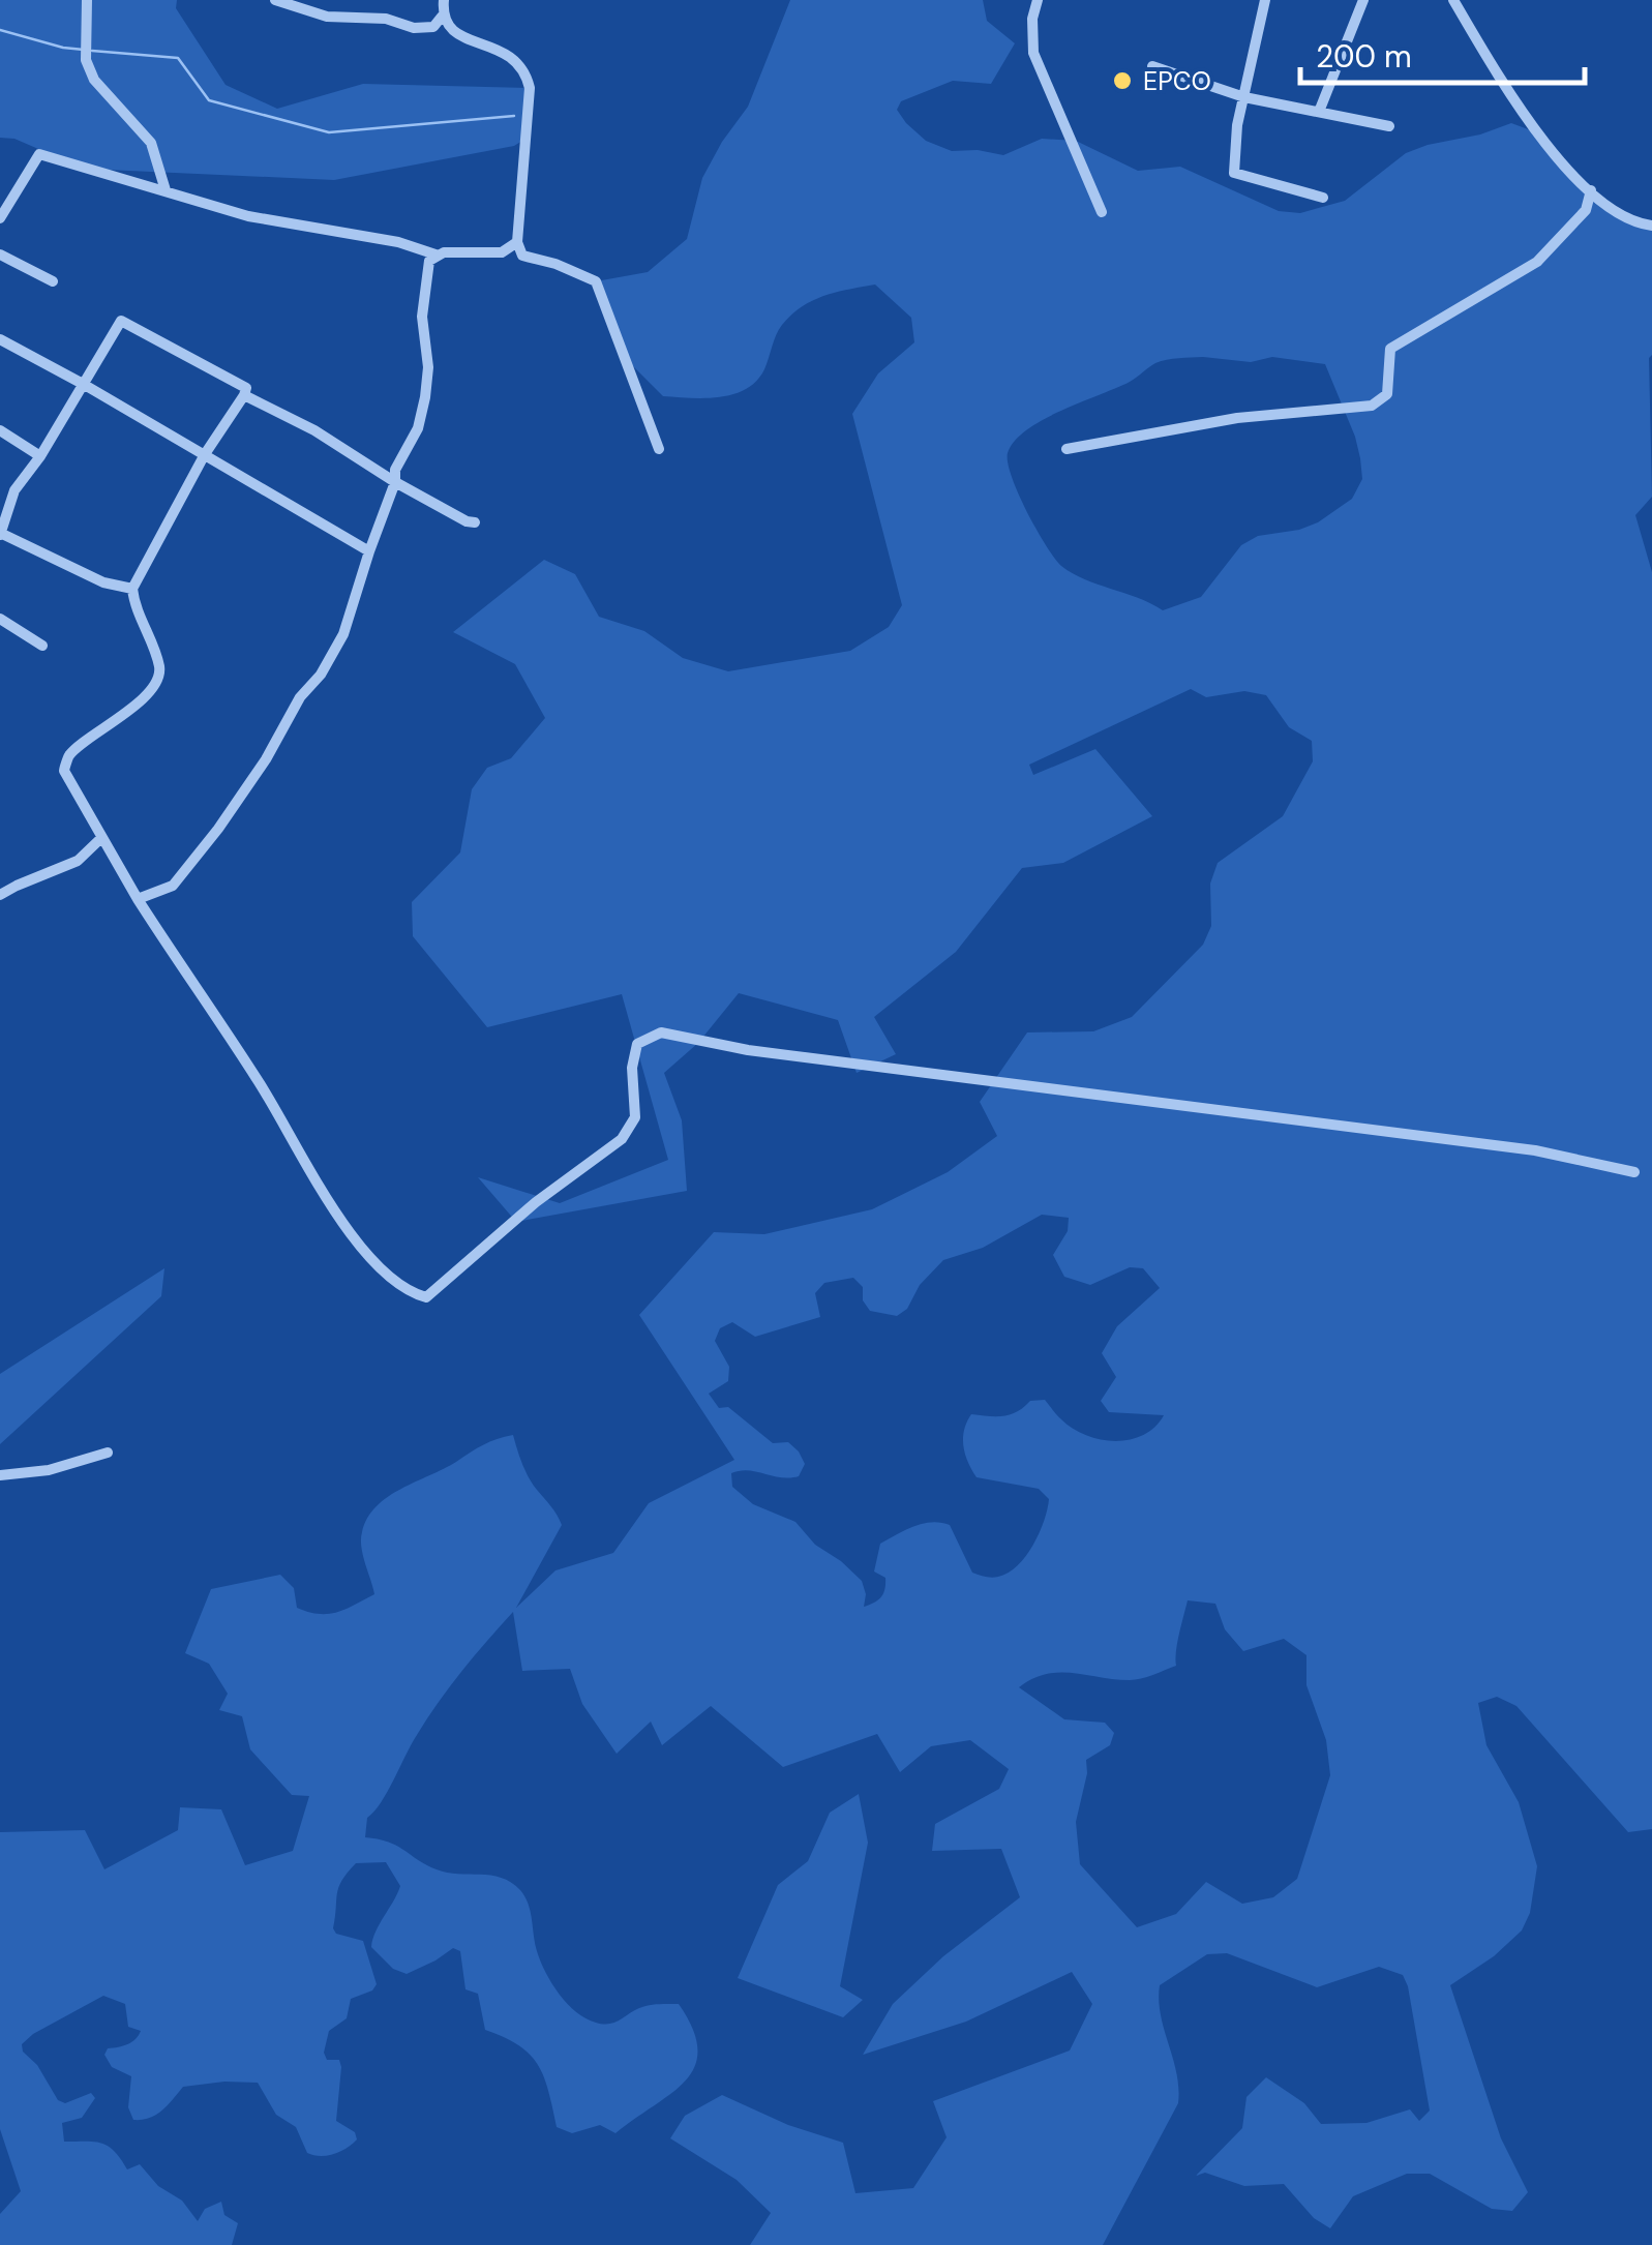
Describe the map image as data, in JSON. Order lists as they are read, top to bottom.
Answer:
{
  "places": ["EPCO"],
  "scale_bar": "200 m"
}
